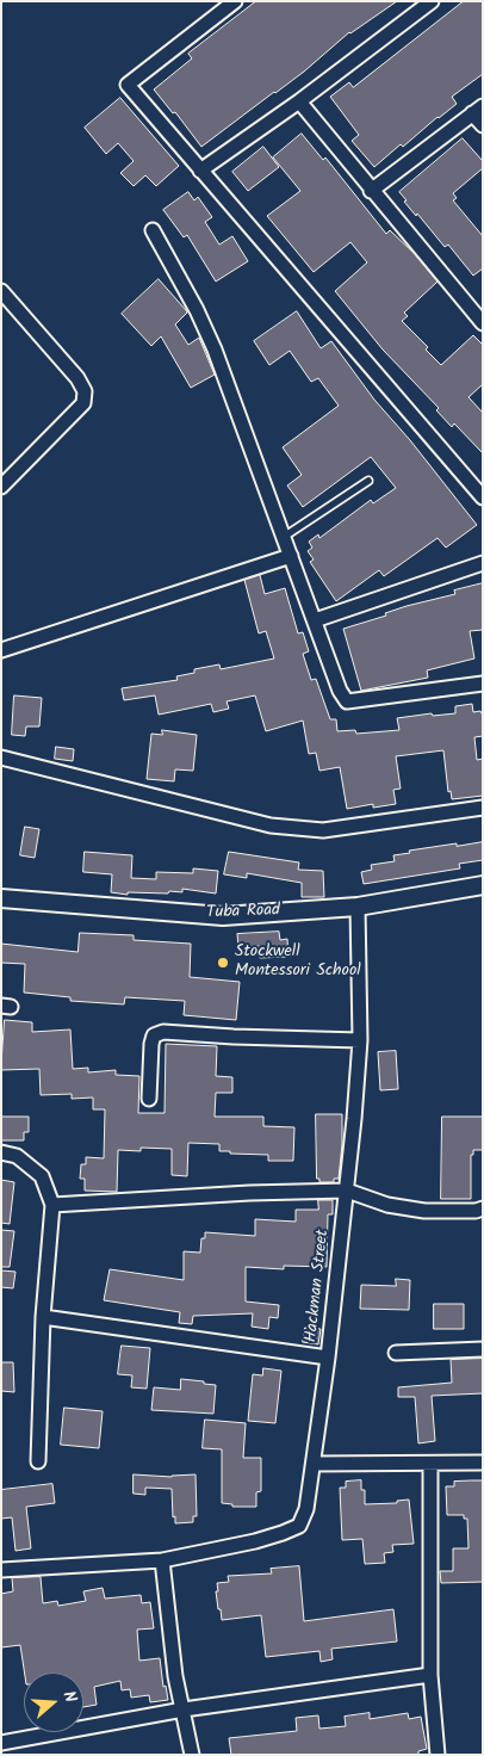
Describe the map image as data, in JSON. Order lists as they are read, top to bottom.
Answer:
{
  "streets": {
    "street": ["Tuba Road", "Hackman Street"]
  },
  "crossings": [
    ["Tuba Road", "Hackman Street"]
  ],
  "places": ["Stockwell Montessori School"],
  "north": "right"
}
